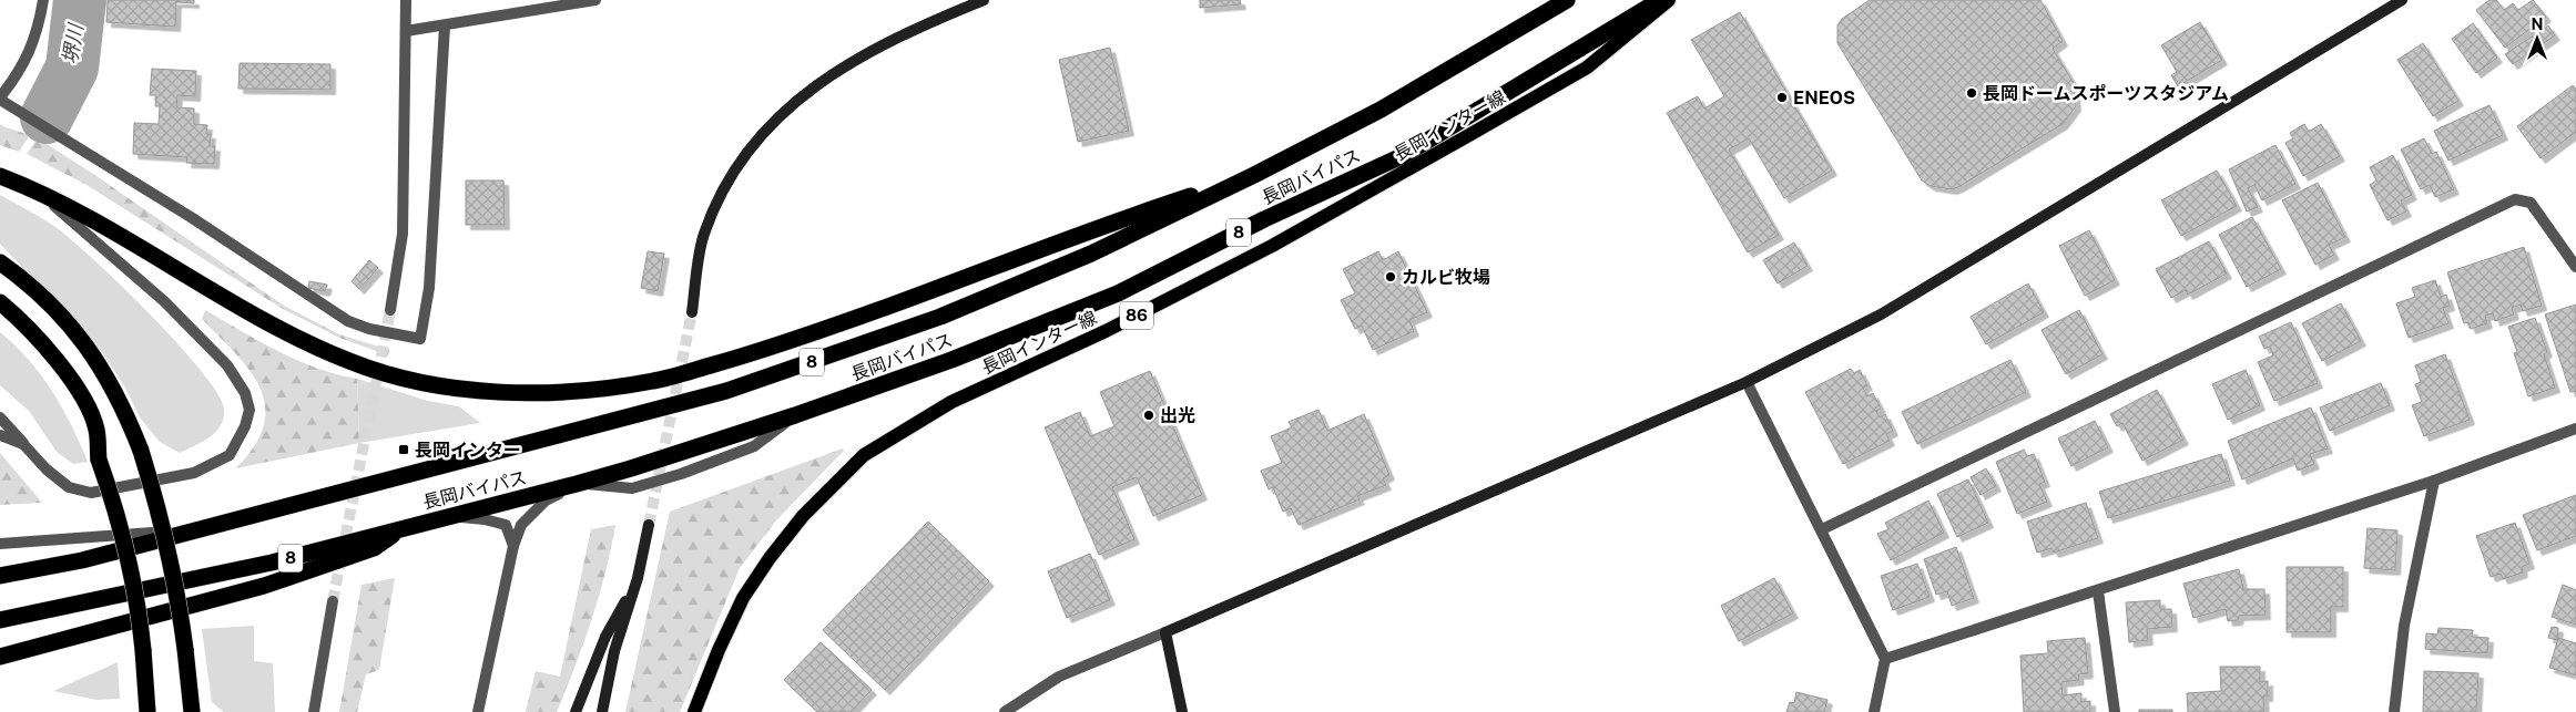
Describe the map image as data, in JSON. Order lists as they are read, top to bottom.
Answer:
{
  "streets": {
    "highway": ["長岡バイパス", "8"],
    "main road": ["長岡インター線", "86"]
  },
  "water": ["堺川"],
  "places": {
    "other": [
      "長岡ドームスポーツスタジアム",
      "ENEOS",
      "カルビ牧場",
      "出光"
    ],
    "transit": ["長岡インター"]
  },
  "north": "top"
}
